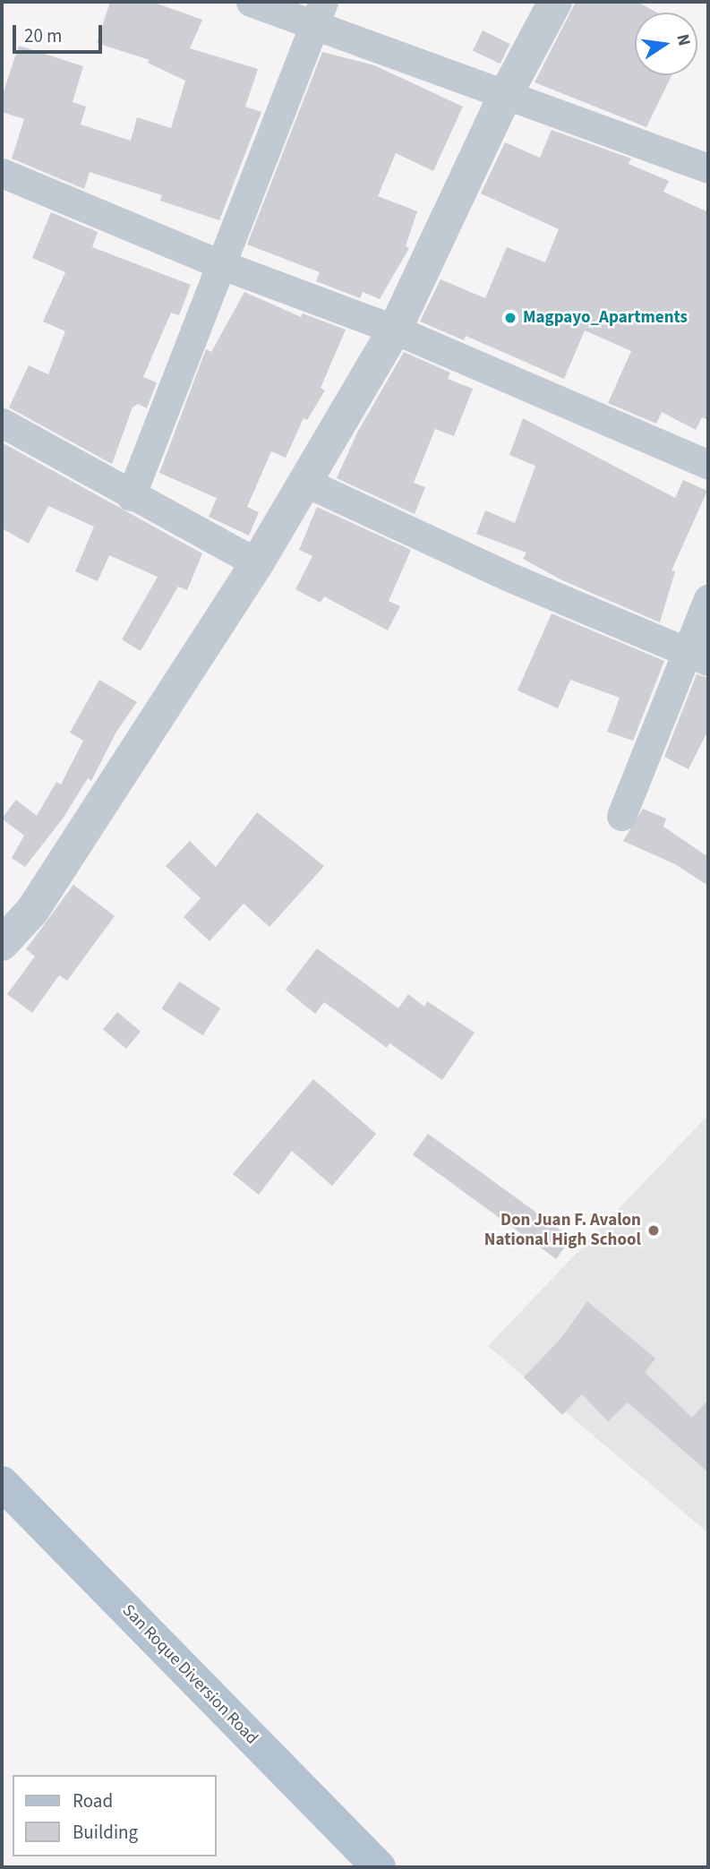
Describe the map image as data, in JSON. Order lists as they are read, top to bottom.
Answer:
{
  "streets": {
    "main road": ["San Roque Diversion Road"]
  },
  "places": ["Magpayo_Apartments", "Don Juan F. Avalon National High School"],
  "legend": ["Road", "Building"],
  "scale_bar": "20 m",
  "north": "right"
}
